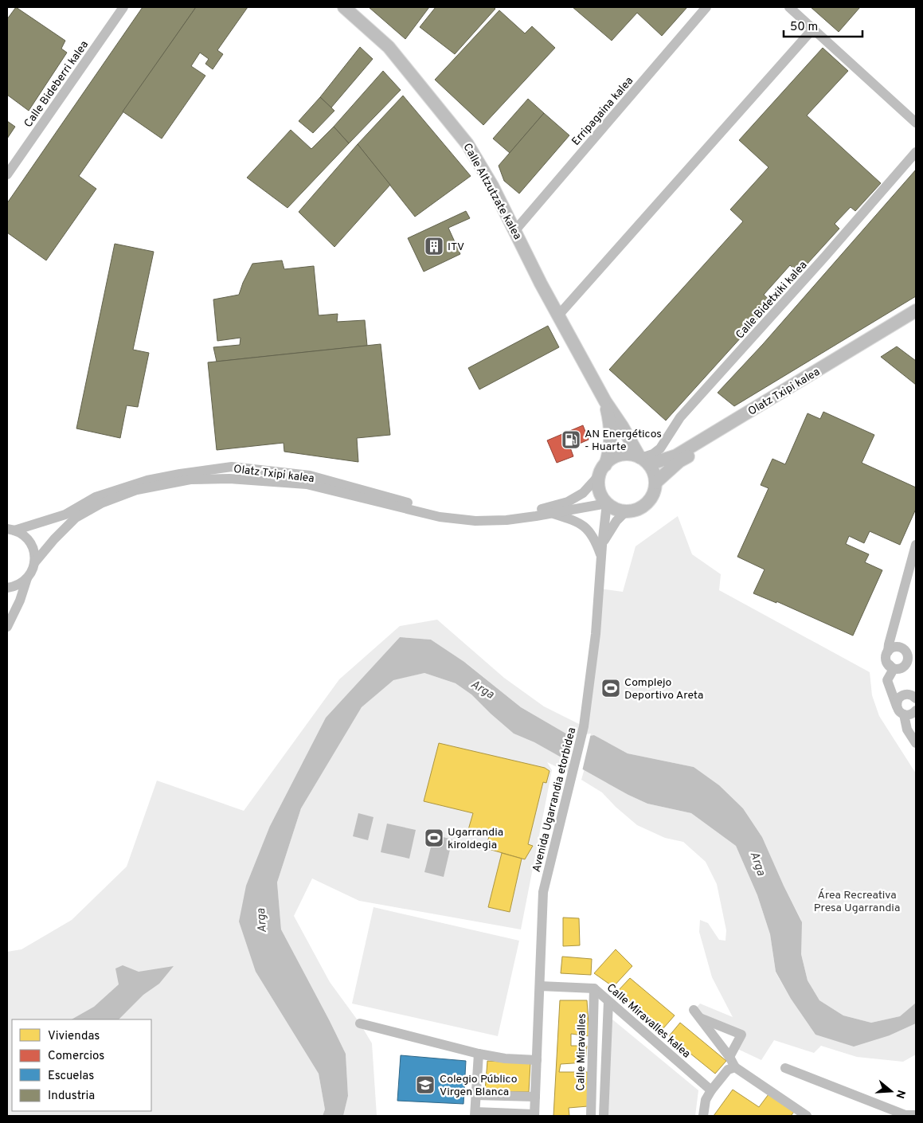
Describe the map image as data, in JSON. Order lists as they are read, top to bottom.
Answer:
{
  "streets": {
    "main road": ["Calle Altzutzate kalea", "Olatz Txipi kalea"],
    "street": [
      "Calle Bideberri kalea",
      "Erripagaina kalea",
      "Calle Bidetxiki kalea",
      "Avenida Ugarrandia etorbidea",
      "Calle Miravalles kalea",
      "Calle Miravalles"
    ]
  },
  "crossings": [
    ["Erripagaina kalea", "Calle Altzutzate kalea"],
    ["Calle Bidetxiki kalea", "Olatz Txipi kalea"],
    ["Calle Bidetxiki kalea", "Avenida Ugarrandia etorbidea"],
    ["Olatz Txipi kalea", "Avenida Ugarrandia etorbidea"],
    ["Avenida Ugarrandia etorbidea", "Calle Miravalles kalea"],
    ["Calle Miravalles kalea", "Calle Miravalles"]
  ],
  "water": ["Arga"],
  "parks": ["Área Recreativa Presa Ugarrandia"],
  "places": {
    "building": ["ITV"],
    "fuel station": ["AN Energéticos - Huarte"],
    "sports": ["Complejo Deportivo Areta", "Ugarrandia kiroldegia"],
    "school or university": ["Colegio Público Virgen Blanca"]
  },
  "legend": [
    "Viviendas",
    "Comercios",
    "Escuelas",
    "Industria"
  ],
  "scale_bar": "50 m",
  "north": "right"
}
